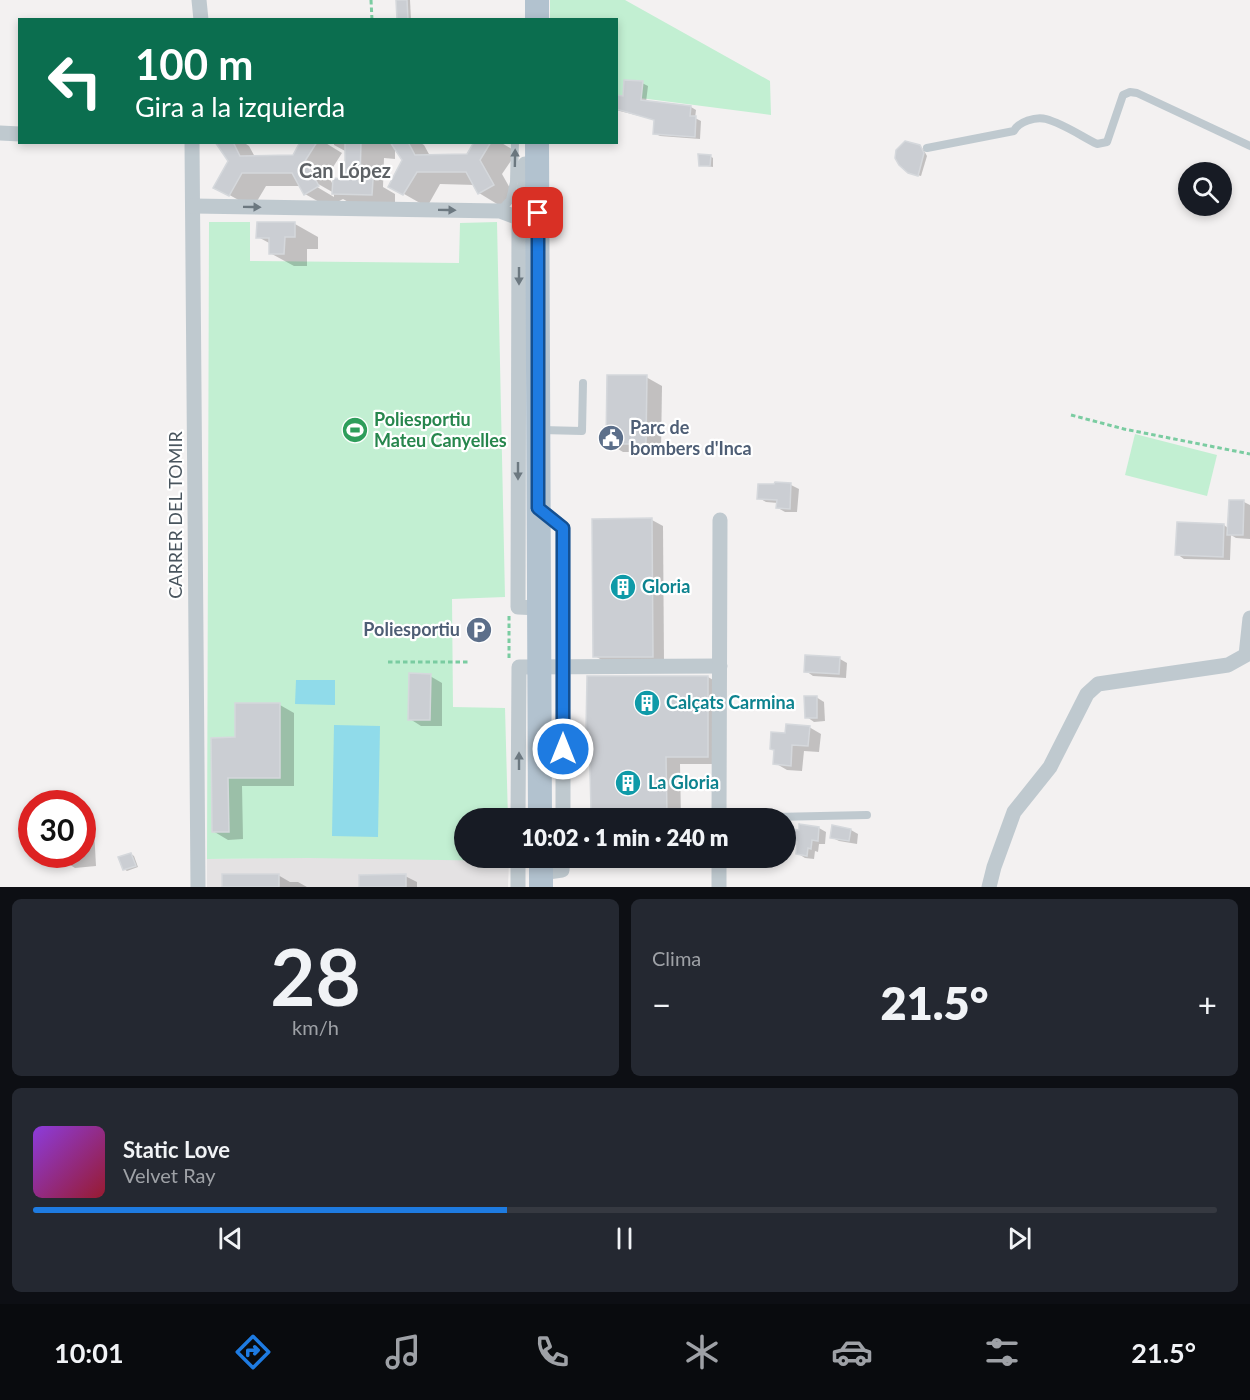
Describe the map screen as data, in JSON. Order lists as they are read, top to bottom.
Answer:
{
  "streets": {
    "street": ["CARRER DEL TOMIR"]
  },
  "districts": ["Can López"],
  "places": {
    "sports": ["Poliesportiu Mateu Canyelles"],
    "public building": ["Parc de bombers d'Inca"],
    "building": ["Gloria", "Calçats Carmina", "La Gloria"],
    "parking": ["Poliesportiu"]
  },
  "page": {
    "turn": ["100 m", "Gira a la izquierda"],
    "limit": "30",
    "trip": "10:02 · 1 min · 240 m",
    "tile": [
      ["28", "km/h"],
      "Clima"
    ],
    "heat": ["−", "21.5°", "+"],
    "song": ["Static Love", "Velvet Ray"],
    "tabs": ["10:01", "21.5°"]
  }
}
